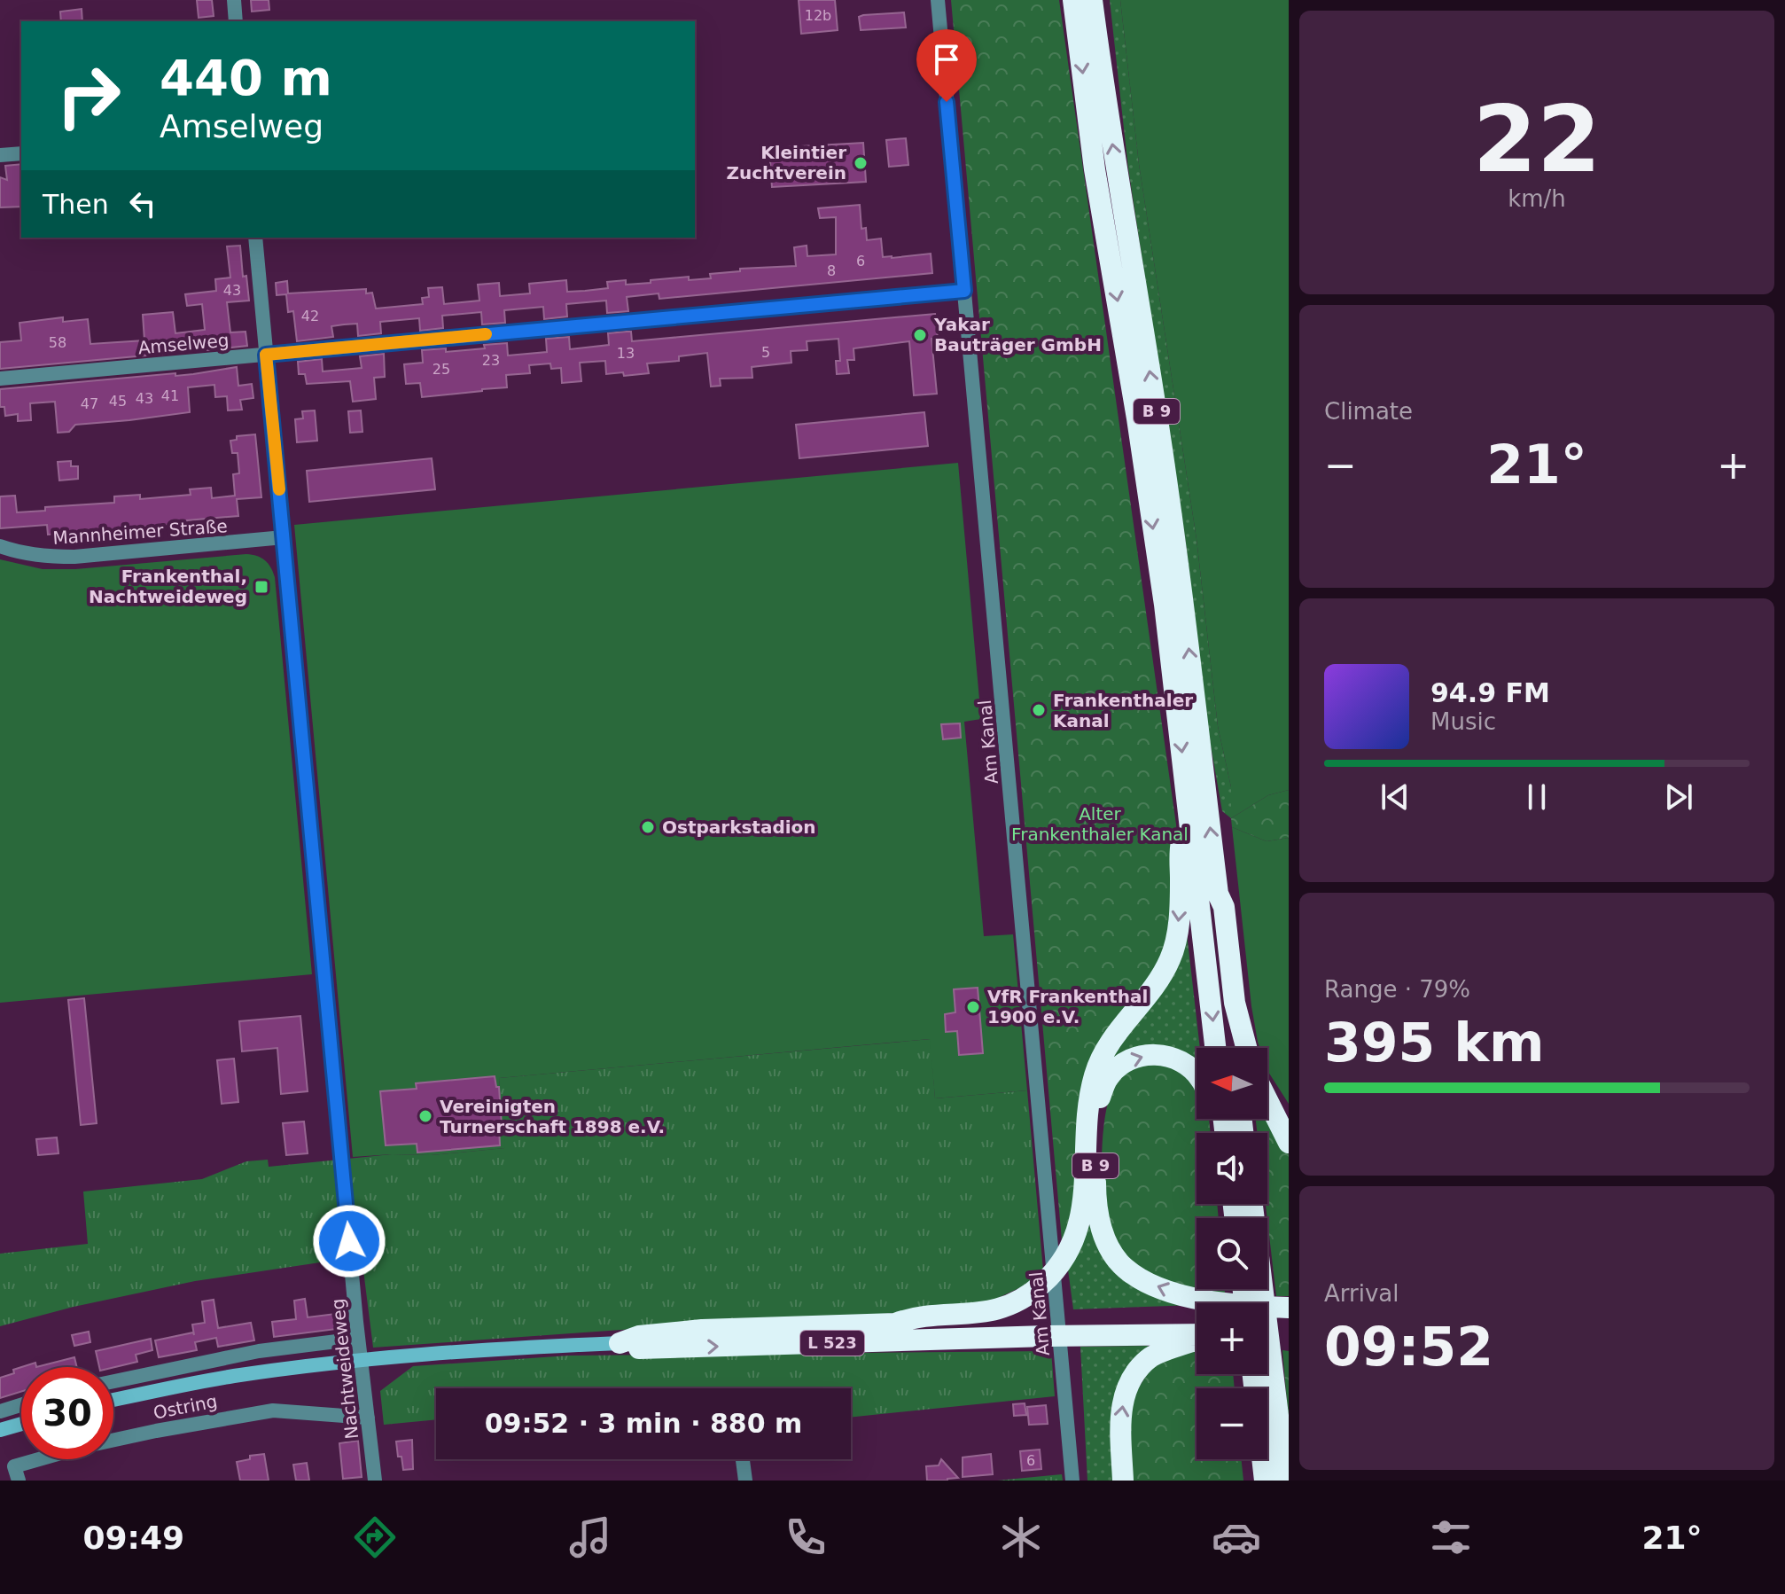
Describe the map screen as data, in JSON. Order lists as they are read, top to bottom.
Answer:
{
  "streets": {
    "highway": ["B 9", "L 523"],
    "main road": ["Ostring"],
    "street": [
      "Amselweg",
      "Mannheimer Straße",
      "Am Kanal",
      "Nachtweideweg"
    ]
  },
  "crossings": [
    ["Amselweg", "Am Kanal"],
    ["Amselweg", "Nachtweideweg"],
    ["B 9", "L 523"],
    ["Mannheimer Straße", "Nachtweideweg"],
    ["L 523", "Nachtweideweg"],
    ["L 523", "Ostring"],
    ["Nachtweideweg", "Ostring"]
  ],
  "parks": ["Alter Frankenthaler Kanal"],
  "places": {
    "other": [
      "Kleintier Zuchtverein",
      "Yakar Bauträger GmbH",
      "Frankenthaler Kanal",
      "Ostparkstadion",
      "VfR Frankenthal 1900 e.V.",
      "Vereinigten Turnerschaft 1898 e.V."
    ],
    "transit": ["Frankenthal, Nachtweideweg"]
  },
  "house_numbers": [
    "12b",
    "6",
    "8",
    "43",
    "42",
    "58",
    "5",
    "13",
    "23",
    "25",
    "41",
    "43",
    "45",
    "47",
    "6"
  ],
  "north": "left",
  "page": {
    "tile": [
      ["22", "km/h"],
      "Climate",
      ["Range · 79%", "395 km"],
      ["Arrival", "09:52"]
    ],
    "turn": ["440 m", "Amselweg"],
    "then": "Then",
    "heat": ["−", "21°", "+"],
    "song": ["94.9 FM", "Music"],
    "map_buttons": ["+", "−"],
    "limit": "30",
    "trip": "09:52 · 3 min · 880 m",
    "tabs": ["09:49", "21°"]
  }
}
